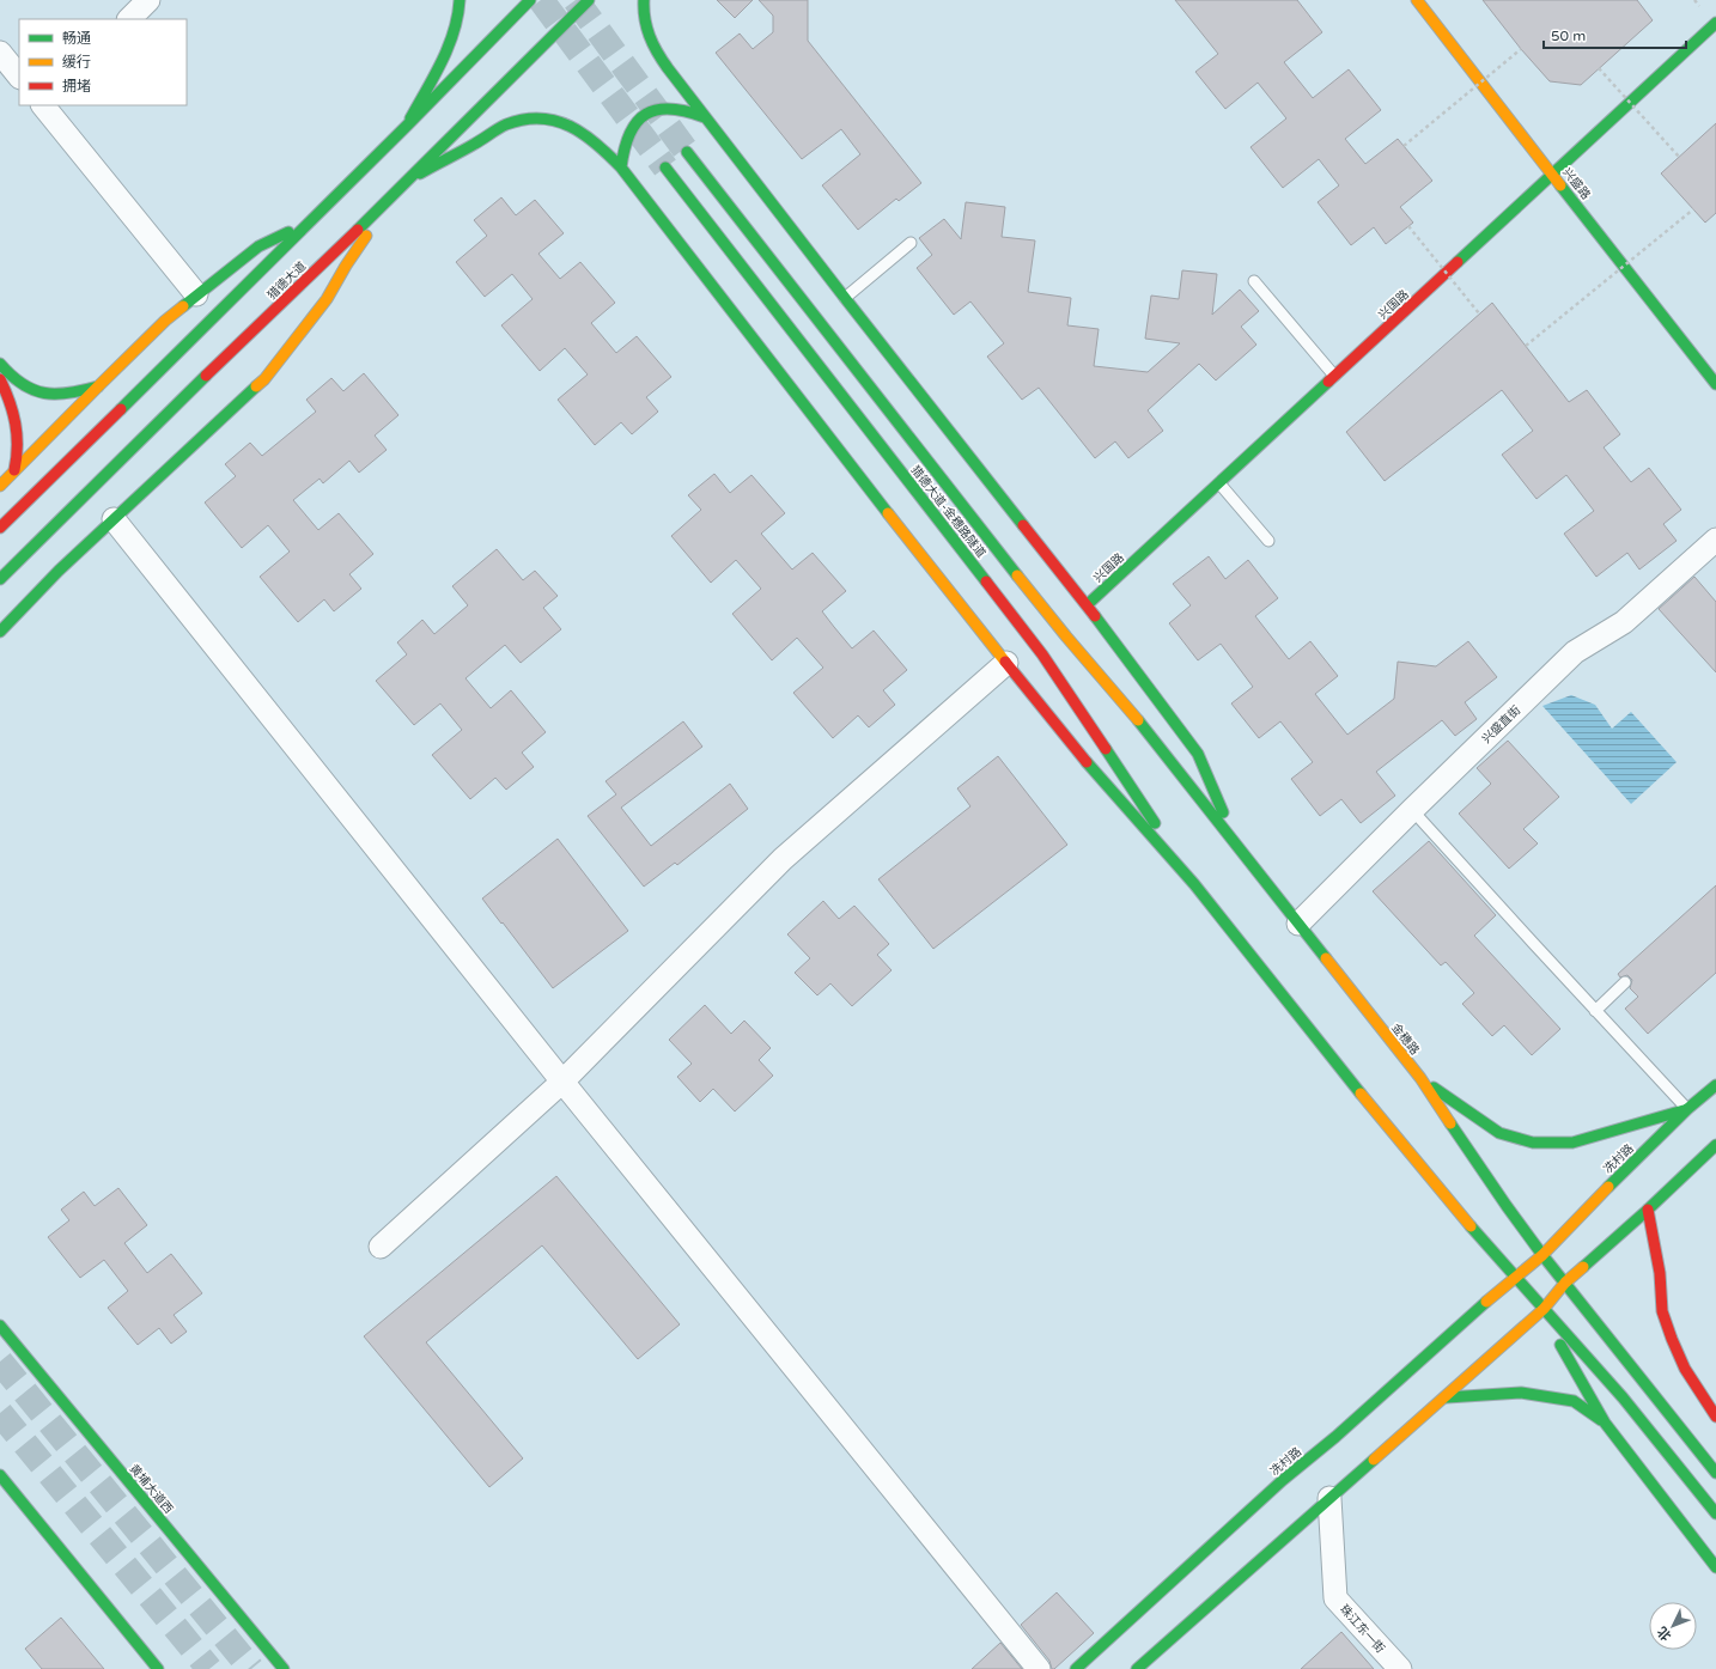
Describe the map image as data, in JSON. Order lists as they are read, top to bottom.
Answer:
{
  "streets": {
    "main road": [
      "兴盛路",
      "猎德大道",
      "兴国路",
      "猎德大道-金穗路隧道",
      "金穗路",
      "冼村路",
      "黄埔大道西"
    ],
    "street": ["兴盛直街", "珠江东一街"]
  },
  "crossings": [
    ["兴盛路", "兴国路"],
    ["猎德大道-金穗路隧道", "金穗路"],
    ["兴盛直街", "金穗路"],
    ["金穗路", "冼村路"]
  ],
  "legend": ["畅通", "缓行", "拥堵"],
  "scale_bar": "50 m",
  "north": "bottom left"
}
